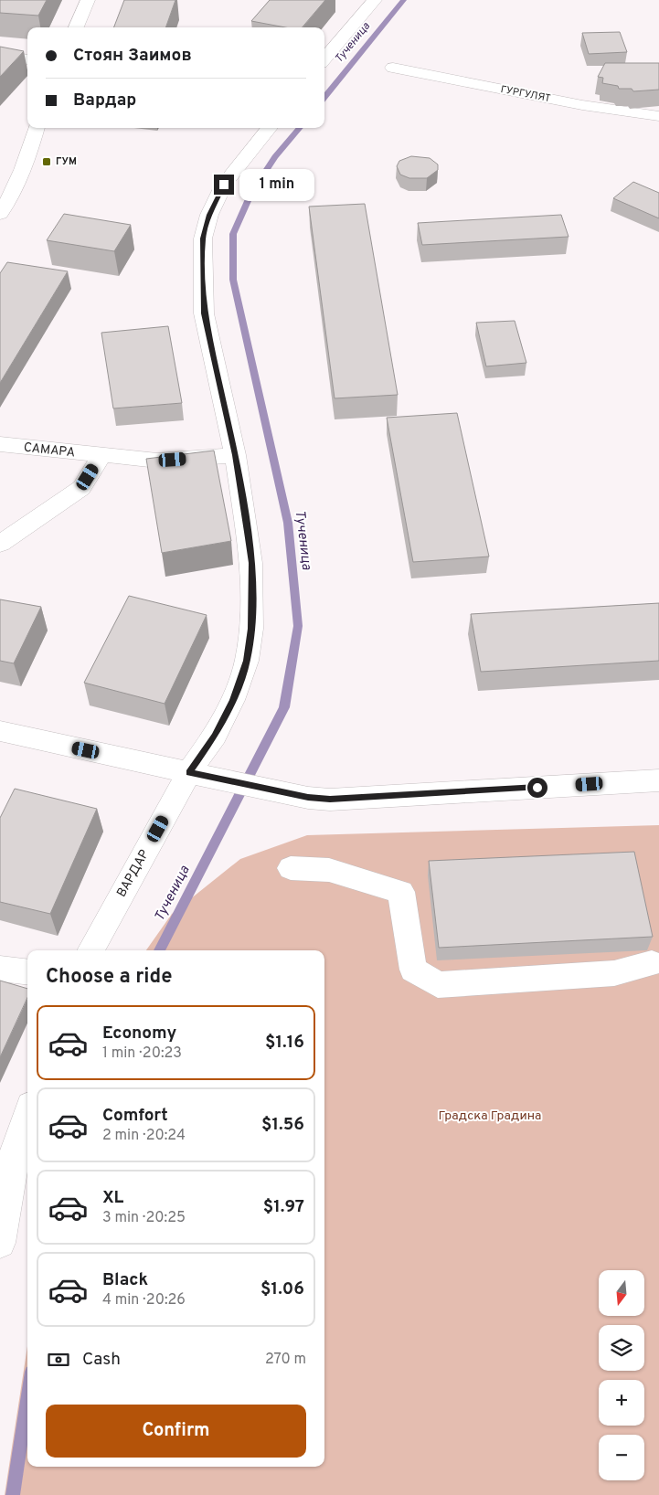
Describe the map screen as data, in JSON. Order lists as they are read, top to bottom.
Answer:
{
  "streets": {
    "street": ["ГУРГУЛЯТ", "САМАРА", "ВАРДАР"]
  },
  "crossings": [
    ["САМАРА", "ВАРДАР"]
  ],
  "water": ["Тученица"],
  "parks": ["Градска Градина"],
  "places": {
    "transit": ["ГУМ"]
  },
  "north": "bottom",
  "page": {
    "banner": ["Стоян Заимов", "Вардар"],
    "bubble": "1 min",
    "heading": "Choose a ride",
    "list": [
      {
        "name": "Economy",
        "note": "1 min · 20:23",
        "value": "$1.16"
      },
      {
        "name": "Comfort",
        "note": "2 min · 20:24",
        "value": "$1.56"
      },
      {
        "name": "XL",
        "note": "3 min · 20:25",
        "value": "$1.97"
      },
      {
        "name": "Black",
        "note": "4 min · 20:26",
        "value": "$1.06"
      }
    ],
    "map_buttons": ["+", "−"],
    "pay": ["Cash", "270 m"],
    "buttons": "Confirm"
  }
}
